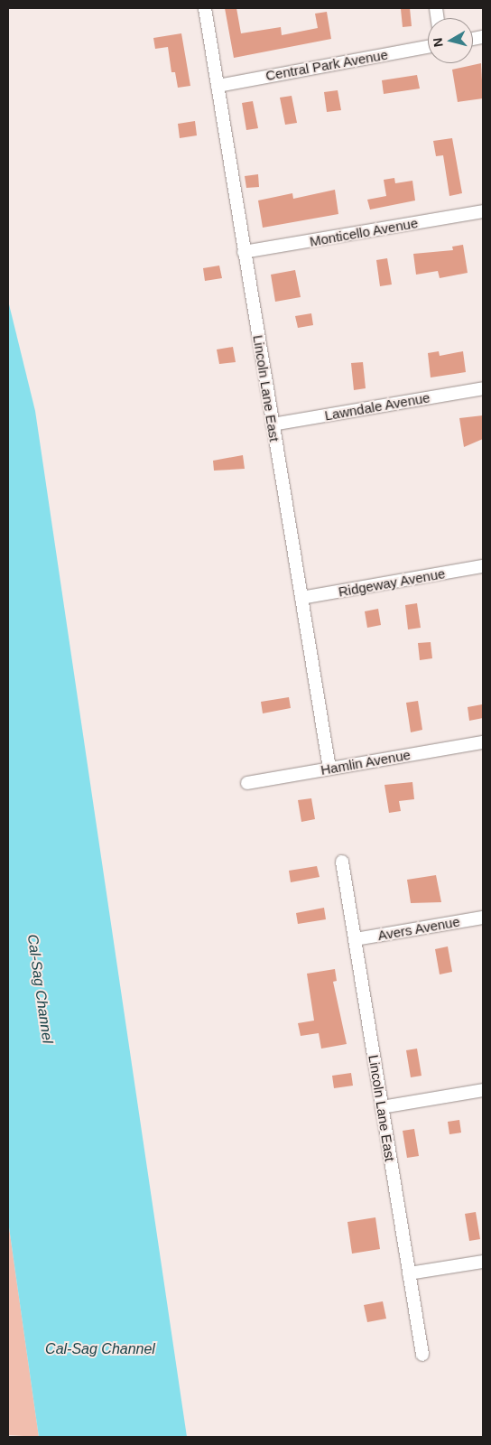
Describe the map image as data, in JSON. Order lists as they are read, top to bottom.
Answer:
{
  "streets": {
    "street": [
      "Central Park Avenue",
      "Monticello Avenue",
      "Lincoln Lane East",
      "Lawndale Avenue",
      "Ridgeway Avenue",
      "Hamlin Avenue",
      "Avers Avenue"
    ]
  },
  "crossings": [
    ["Central Park Avenue", "Lincoln Lane East"],
    ["Monticello Avenue", "Lincoln Lane East"],
    ["Lincoln Lane East", "Lawndale Avenue"],
    ["Lincoln Lane East", "Ridgeway Avenue"],
    ["Lincoln Lane East", "Hamlin Avenue"],
    ["Lincoln Lane East", "Avers Avenue"]
  ],
  "water": ["Cal-Sag Channel"],
  "north": "left"
}
